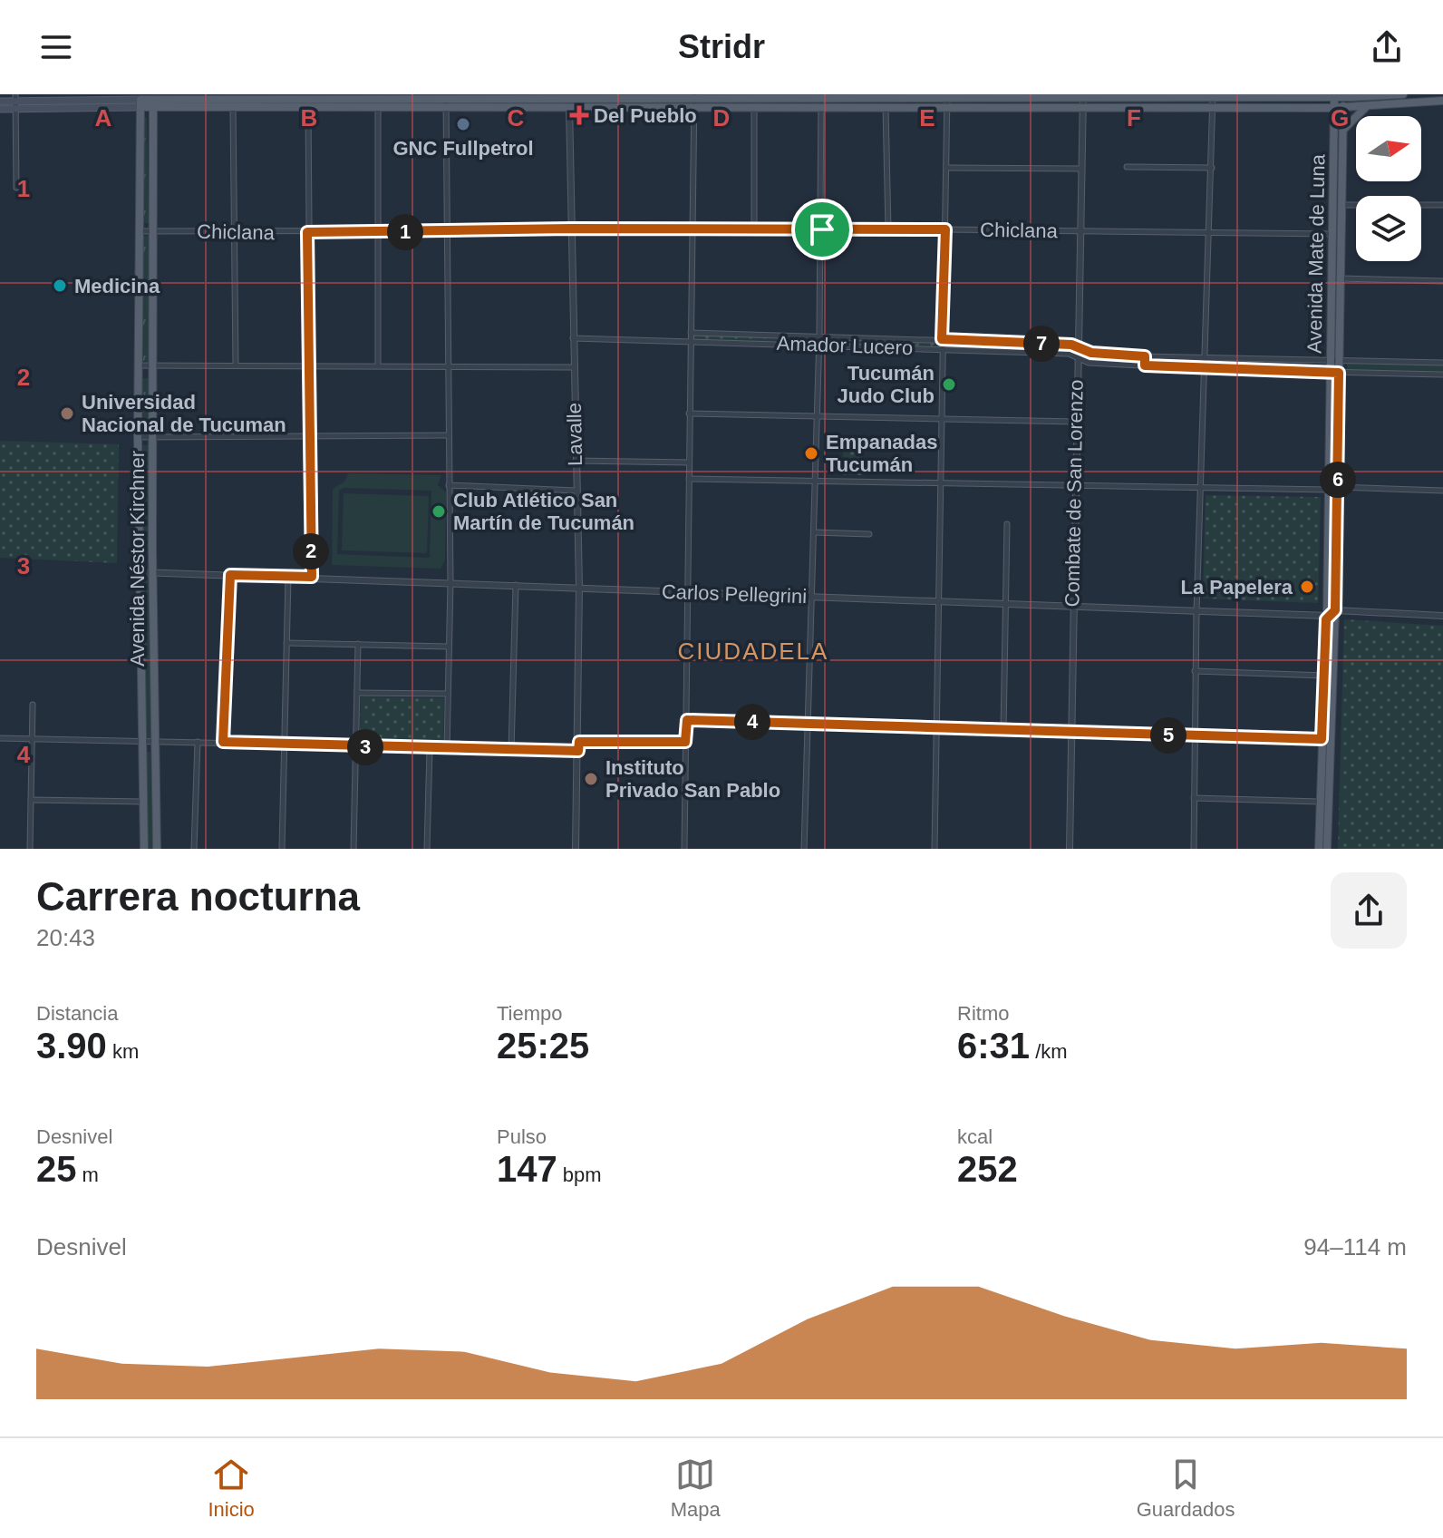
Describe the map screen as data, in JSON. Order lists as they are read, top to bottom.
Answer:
{
  "streets": {
    "main road": ["Avenida Mate de Luna", "Avenida Néstor Kirchner"],
    "street": [
      "Chiclana",
      "Amador Lucero",
      "Lavalle",
      "Combate de San Lorenzo",
      "Carlos Pellegrini"
    ]
  },
  "crossings": [
    ["Chiclana", "Avenida Mate de Luna"],
    ["Chiclana", "Lavalle"],
    ["Chiclana", "Combate de San Lorenzo"],
    ["Chiclana", "Avenida Néstor Kirchner"],
    ["Avenida Mate de Luna", "Amador Lucero"],
    ["Avenida Mate de Luna", "Carlos Pellegrini"],
    ["Amador Lucero", "Lavalle"],
    ["Amador Lucero", "Combate de San Lorenzo"],
    ["Lavalle", "Carlos Pellegrini"],
    ["Combate de San Lorenzo", "Carlos Pellegrini"],
    ["Avenida Néstor Kirchner", "Carlos Pellegrini"]
  ],
  "districts": ["CIUDADELA"],
  "places": {
    "health": ["Del Pueblo"],
    "other": [
      "GNC Fullpetrol",
      "Medicina",
      "Tucumán Judo Club",
      "Universidad Nacional de Tucuman",
      "Empanadas Tucumán",
      "Club Atlético San Martín de Tucumán",
      "La Papelera",
      "Instituto Privado San Pablo"
    ]
  },
  "north": "right",
  "page": {
    "header": "Stridr",
    "pins": [
      "1",
      "7",
      "6",
      "2",
      "4",
      "5",
      "3"
    ],
    "heading": ["Carrera nocturna", "20:43"],
    "stats": [
      ["Distancia", "3.90 km"],
      ["Tiempo", "25:25"],
      ["Ritmo", "6:31 /km"],
      ["Desnivel", "25 m"],
      ["Pulso", "147 bpm"],
      ["kcal", "252"]
    ],
    "chart": ["Desnivel", "94–114 m"],
    "tabs": ["Inicio", "Mapa", "Guardados"]
  },
  "grid": {
    "columns": [
      "A",
      "B",
      "C",
      "D",
      "E",
      "F",
      "G"
    ],
    "rows": [
      "1",
      "2",
      "3",
      "4"
    ]
  }
}
